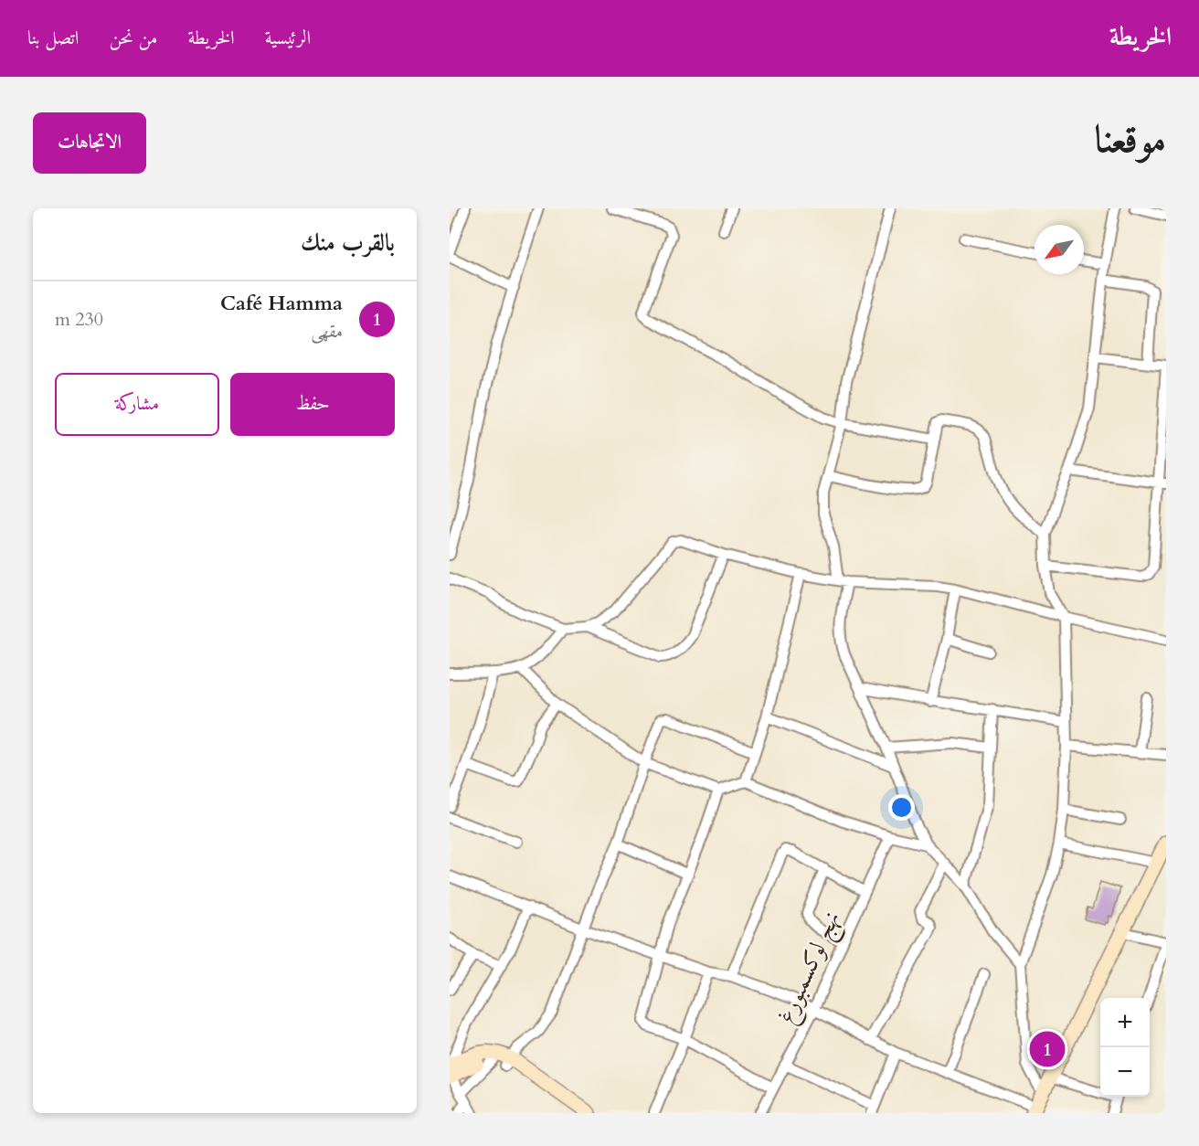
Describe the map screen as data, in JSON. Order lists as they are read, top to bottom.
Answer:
{
  "streets": {
    "street": ["نهج لوكسمبورغ"]
  },
  "north": "bottom left",
  "page": {
    "header": "الخريطة",
    "nav": [
      "الرئيسية",
      "الخريطة",
      "من نحن",
      "اتصل بنا"
    ],
    "title": "موقعنا",
    "buttons": [
      "الاتجاهات",
      ["حفظ", "مشاركة"]
    ],
    "heading": "بالقرب منك",
    "list": [
      {
        "mark": "1",
        "name": "Café Hamma",
        "note": "مقهى",
        "value": "230 m"
      }
    ],
    "map_buttons": ["+", "−"],
    "pins": "1"
  }
}
